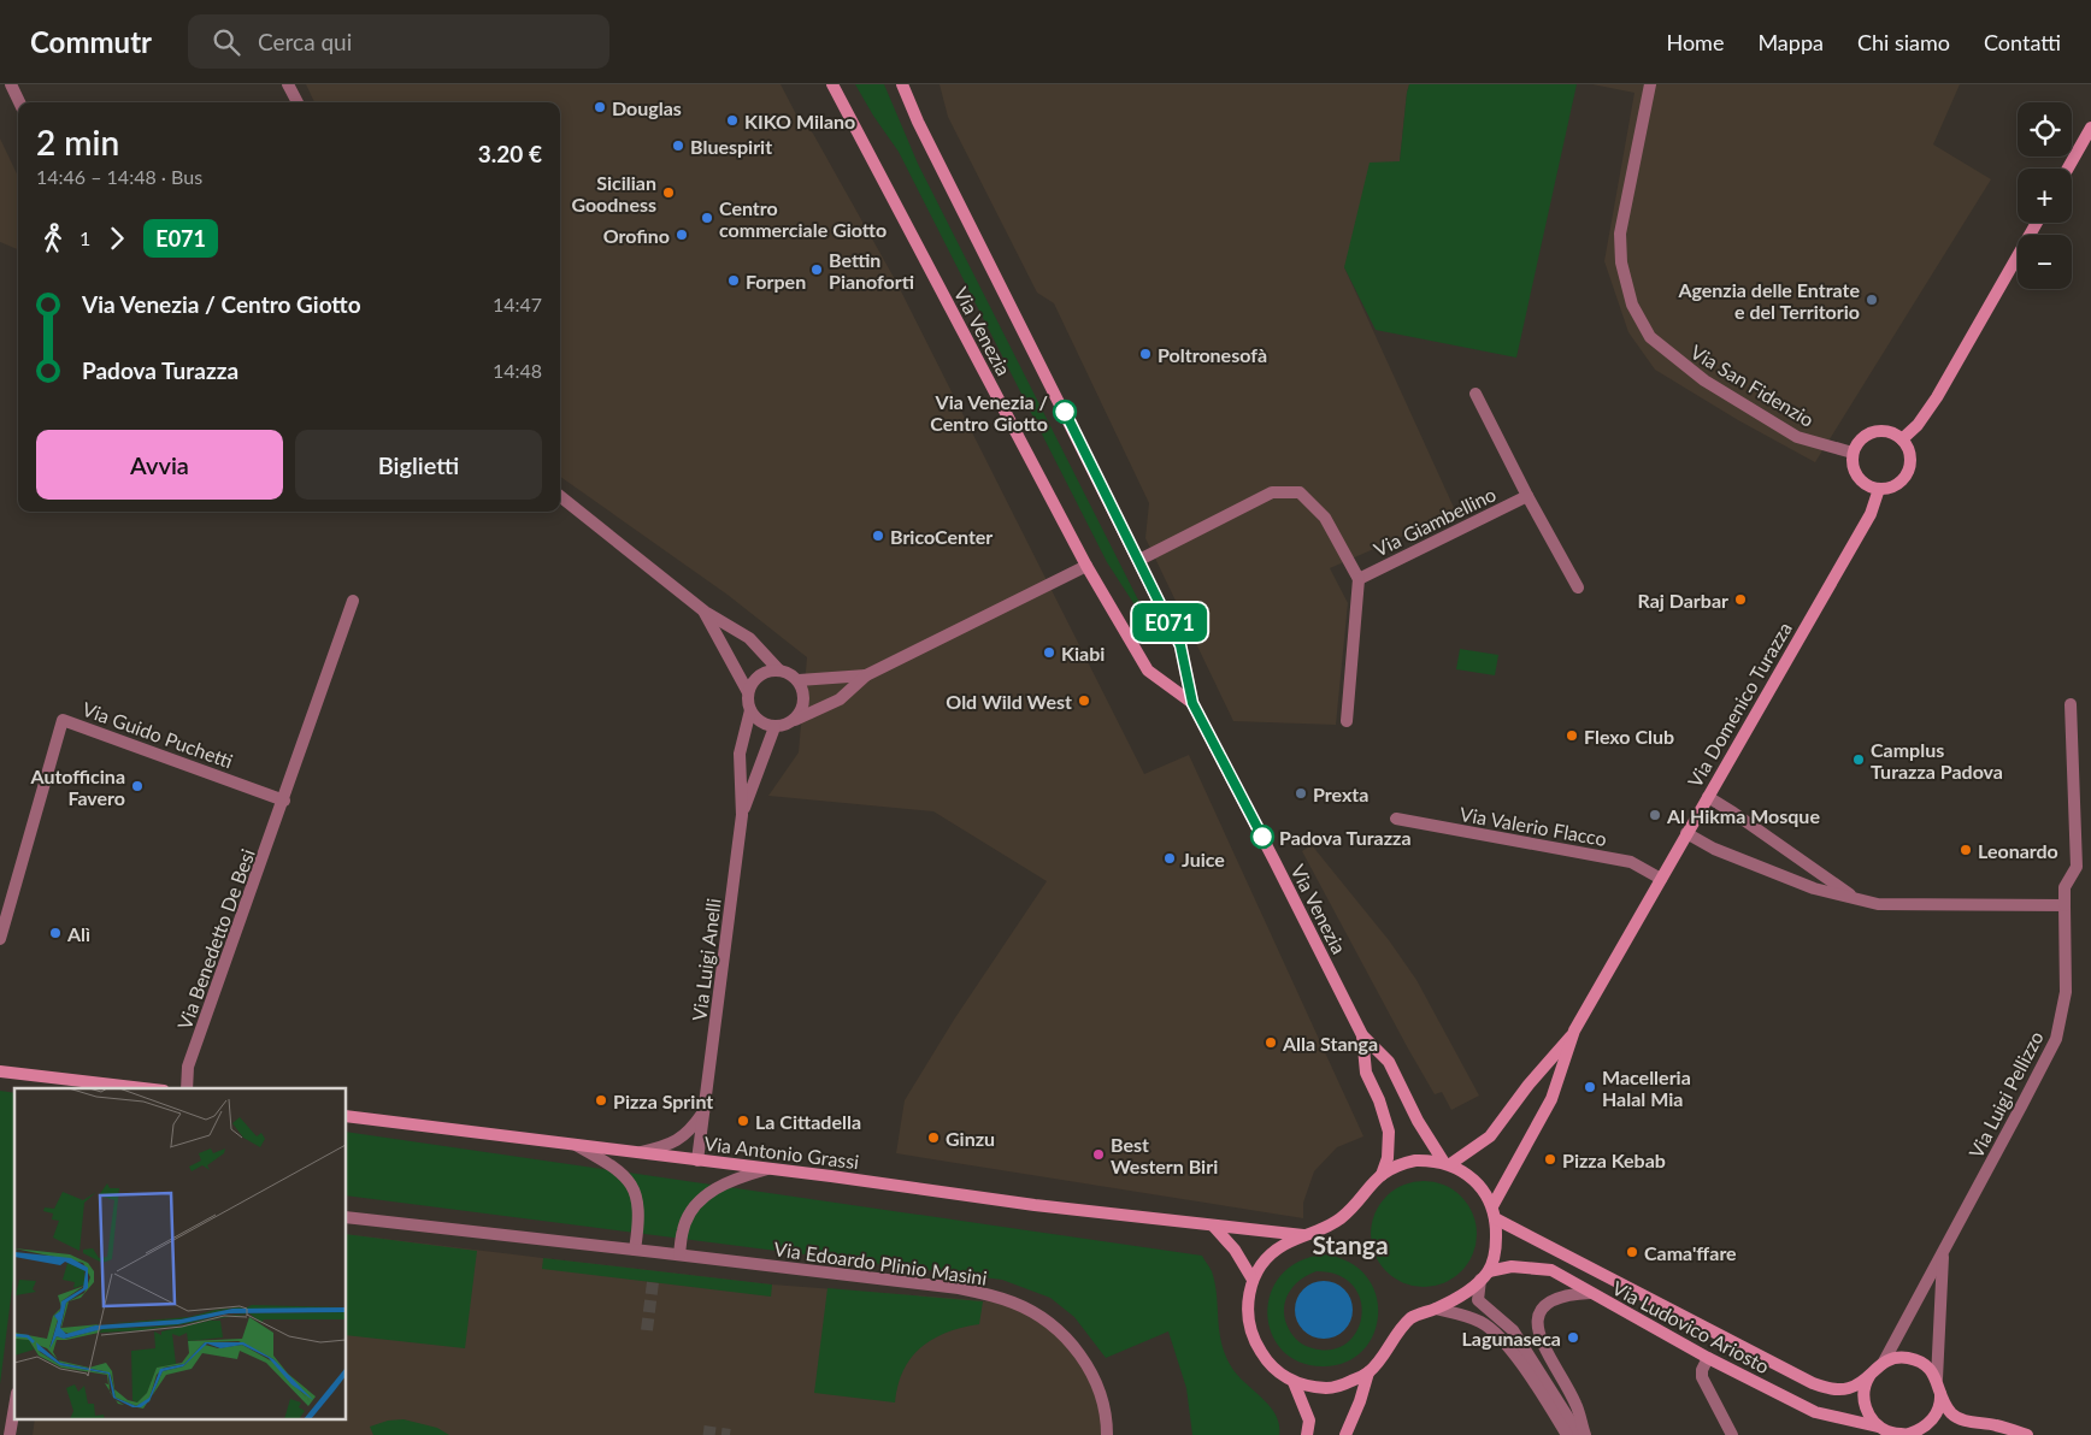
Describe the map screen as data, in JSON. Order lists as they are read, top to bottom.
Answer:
{
  "streets": {
    "main road": [
      "Via Venezia",
      "Via Domenico Turazza",
      "Via Antonio Grassi",
      "Via Ludovico Ariosto"
    ],
    "street": [
      "Via San Fidenzio",
      "Via Giambellino",
      "Via Guido Puchetti",
      "Via Valerio Flacco",
      "Via Benedetto De Besi",
      "Via Luigi Anelli",
      "Via Luigi Pellizzo",
      "Via Edoardo Plinio Masini"
    ]
  },
  "crossings": [
    ["Via Venezia", "Via Giambellino"],
    ["Via Venezia", "Via Domenico Turazza"],
    ["Via San Fidenzio", "Via Domenico Turazza"],
    ["Via Domenico Turazza", "Via Valerio Flacco"],
    ["Via Domenico Turazza", "Via Ludovico Ariosto"],
    ["Via Guido Puchetti", "Via Benedetto De Besi"],
    ["Via Luigi Anelli", "Via Antonio Grassi"],
    ["Via Luigi Pellizzo", "Via Ludovico Ariosto"]
  ],
  "districts": ["Stanga"],
  "places": [
    "Douglas",
    "KIKO Milano",
    "Bluespirit",
    "Sicilian Goodness",
    "Centro commerciale Giotto",
    "Orofino",
    "Bettin Pianoforti",
    "Forpen",
    "Agenzia delle Entrate e del Territorio",
    "Poltronesofà",
    "Via Venezia / Centro Giotto",
    "BricoCenter",
    "Raj Darbar",
    "Kiabi",
    "Old Wild West",
    "Flexo Club",
    "Camplus Turazza Padova",
    "Autofficina Favero",
    "Prexta",
    "Al Hikma Mosque",
    "Padova Turazza",
    "Leonardo",
    "Juice",
    "Alì",
    "Alla Stanga",
    "Macelleria Halal Mia",
    "Pizza Sprint",
    "La Cittadella",
    "Ginzu",
    "Best Western Biri",
    "Pizza Kebab",
    "Cama'ffare",
    "Lagunaseca"
  ],
  "lines": ["bus line E071"],
  "page": {
    "header": "Commutr",
    "search": "Cerca qui",
    "nav": [
      "Home",
      "Mappa",
      "Chi siamo",
      "Contatti"
    ],
    "on_map": "E071",
    "map_buttons": ["+", "−"],
    "heading": ["2 min", "14:46 – 14:48 · Bus", "3.20 €"],
    "legs": ["1", "E071"],
    "list": [
      {
        "name": "Via Venezia / Centro Giotto",
        "value": "14:47"
      },
      {
        "name": "Padova Turazza",
        "value": "14:48"
      }
    ],
    "buttons": ["Avvia", "Biglietti"]
  }
}
